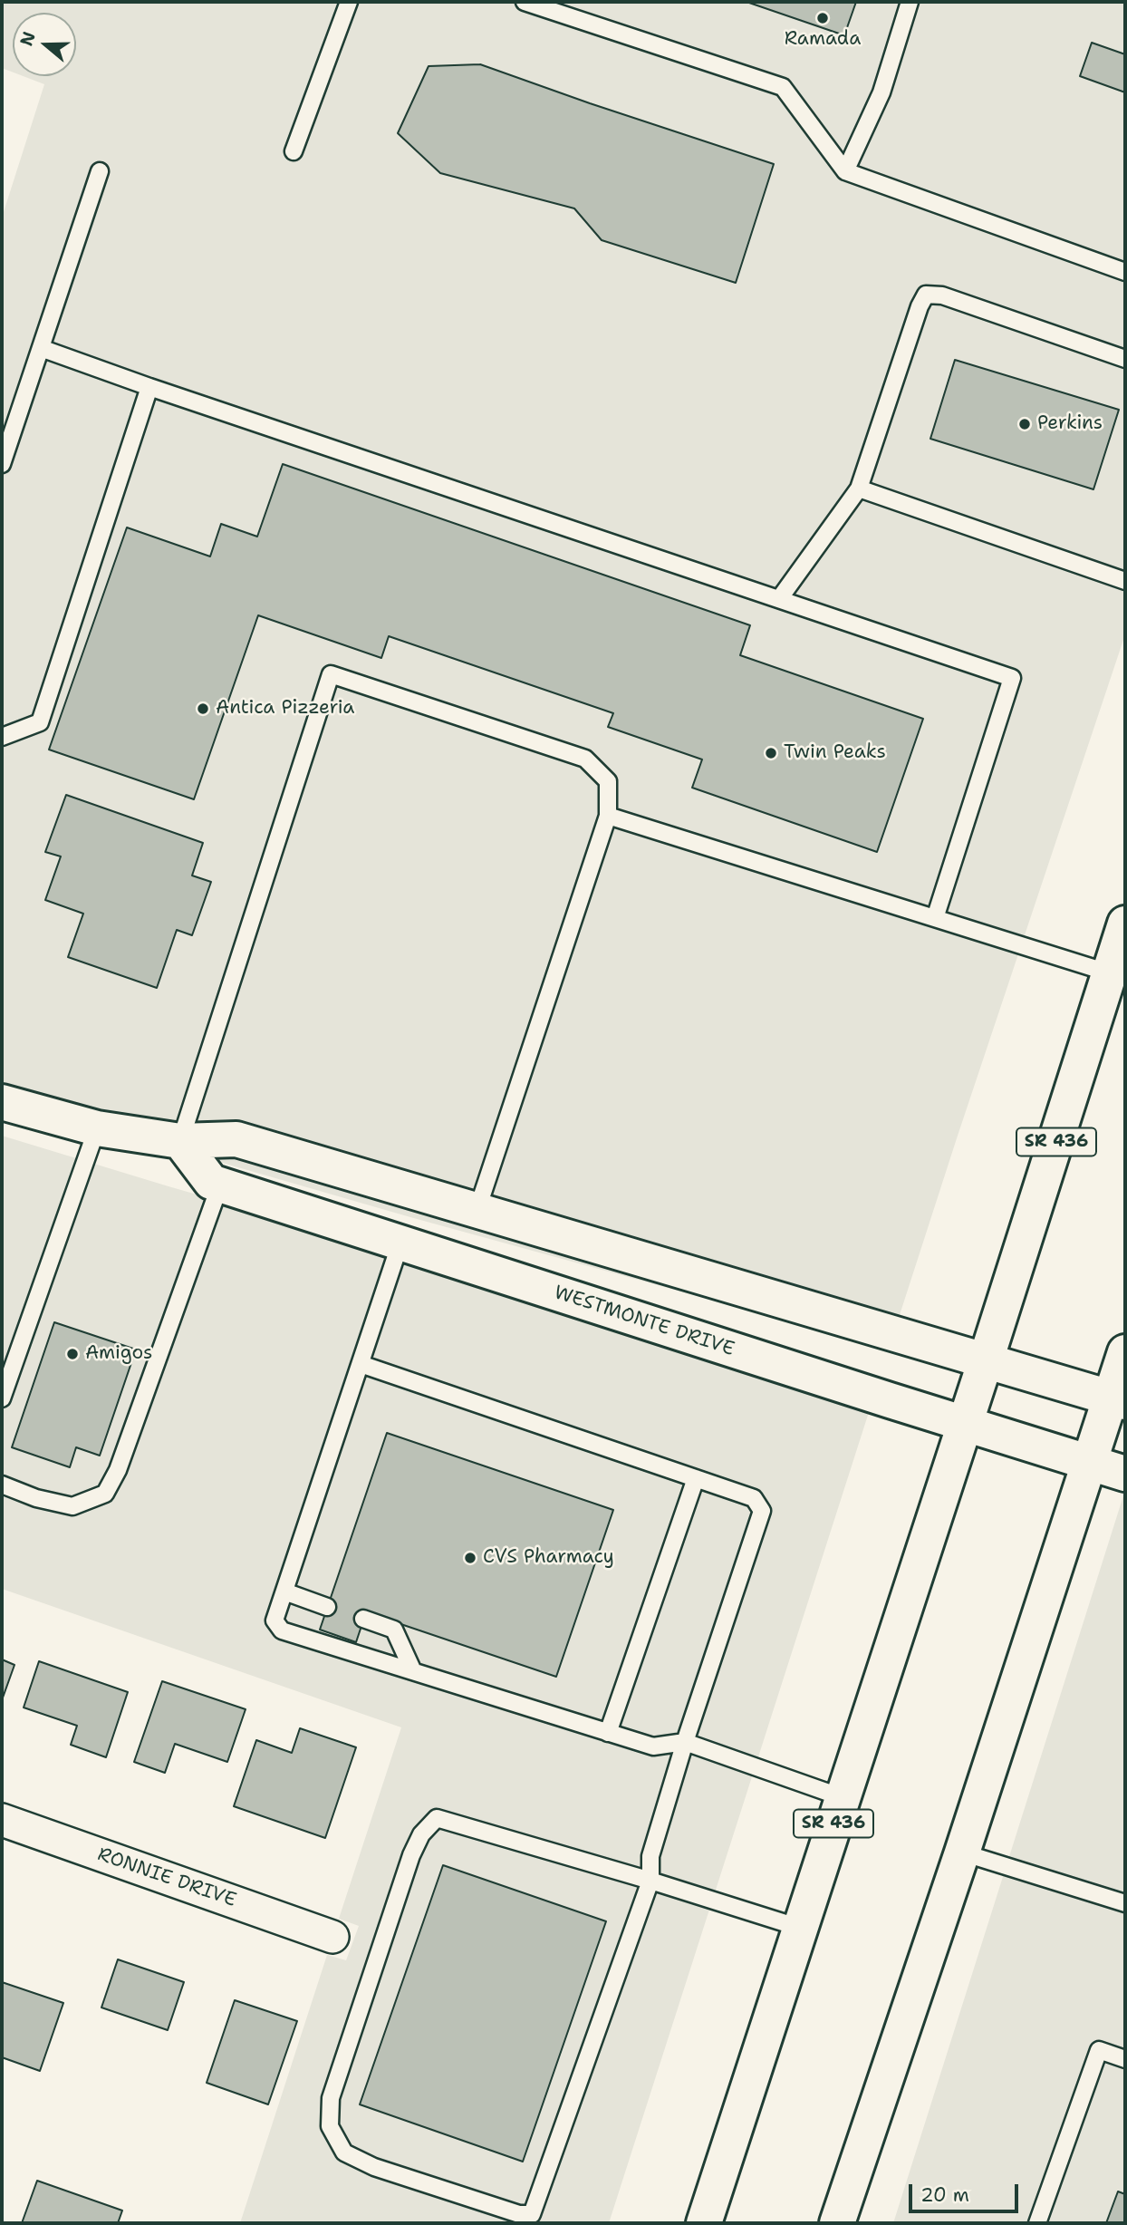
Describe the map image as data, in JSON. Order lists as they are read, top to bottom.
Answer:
{
  "streets": {
    "main road": ["SR 436", "WESTMONTE DRIVE"],
    "street": ["RONNIE DRIVE"]
  },
  "crossings": [
    ["SR 436", "WESTMONTE DRIVE"]
  ],
  "places": [
    "Ramada",
    "Perkins",
    "Antica Pizzeria",
    "Twin Peaks",
    "Amigos",
    "CVS Pharmacy"
  ],
  "scale_bar": "20 m",
  "north": "left"
}
